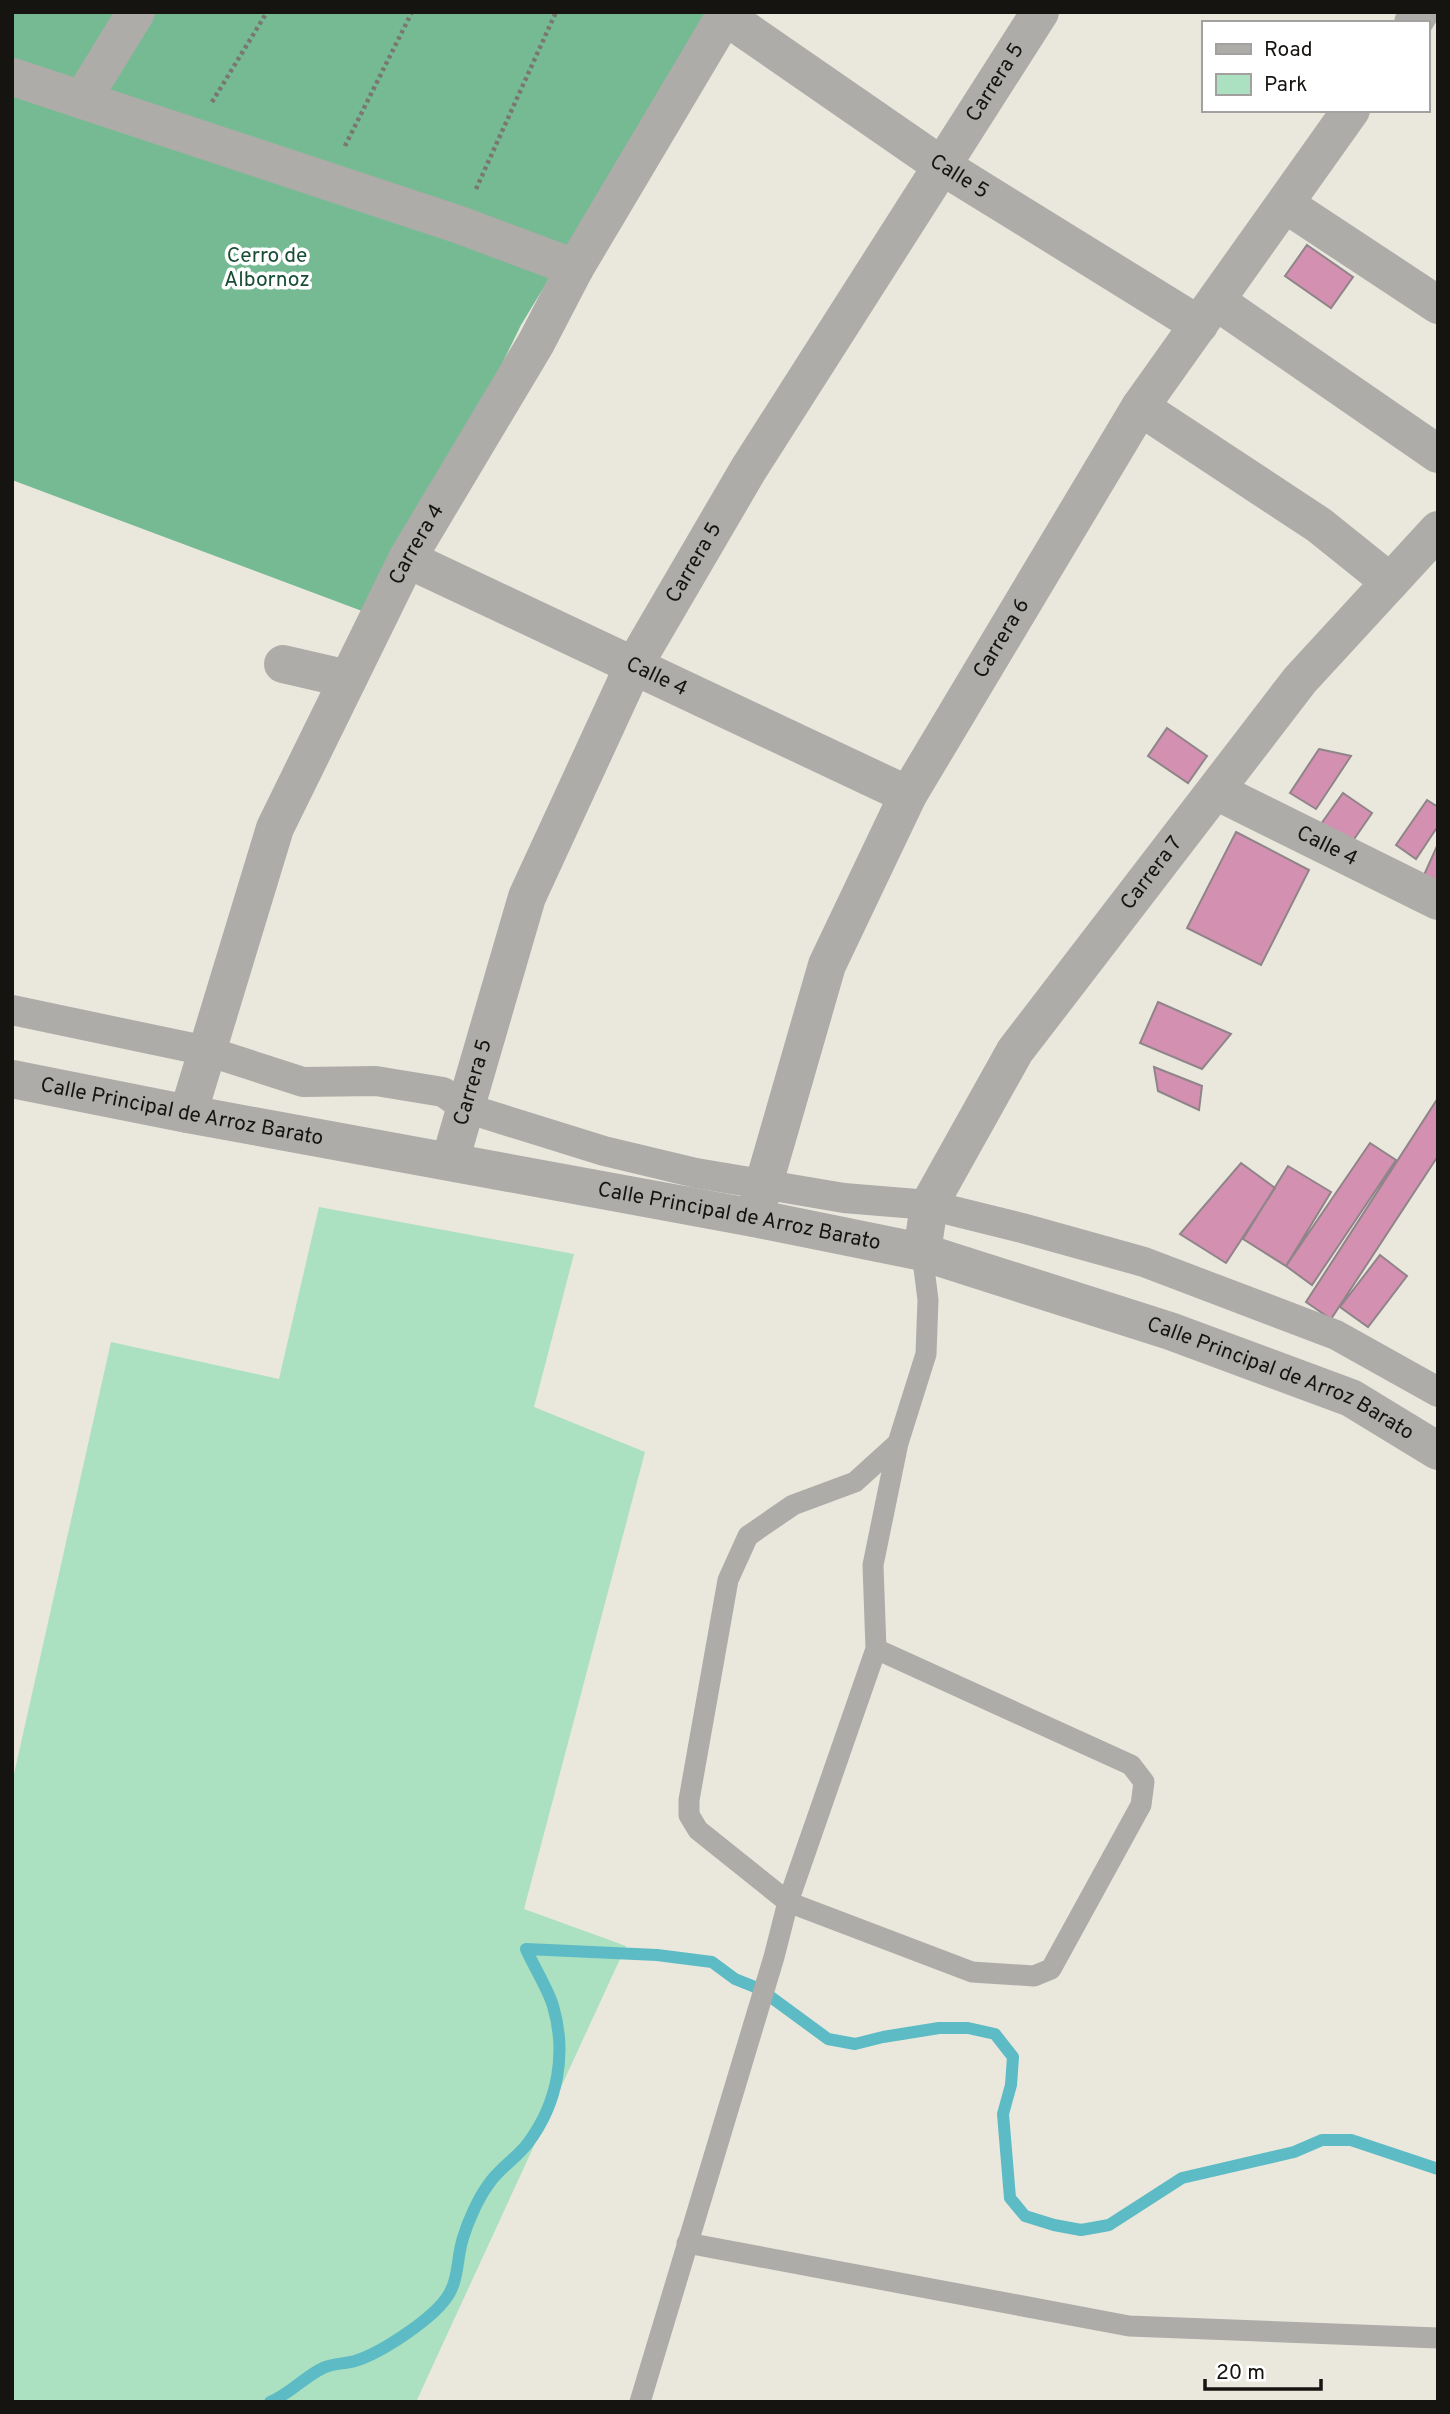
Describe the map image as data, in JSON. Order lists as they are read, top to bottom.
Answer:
{
  "streets": {
    "street": [
      "Carrera 5",
      "Calle 5",
      "Carrera 4",
      "Carrera 6",
      "Calle 4",
      "Carrera 7",
      "Calle Principal de Arroz Barato"
    ]
  },
  "crossings": [
    ["Carrera 5", "Calle 5"],
    ["Carrera 5", "Calle 4"],
    ["Carrera 5", "Calle Principal de Arroz Barato"],
    ["Calle 5", "Carrera 4"],
    ["Calle 5", "Carrera 6"],
    ["Carrera 4", "Calle 4"],
    ["Carrera 4", "Calle Principal de Arroz Barato"],
    ["Carrera 6", "Calle 4"],
    ["Carrera 6", "Calle Principal de Arroz Barato"],
    ["Calle 4", "Carrera 7"],
    ["Carrera 7", "Calle Principal de Arroz Barato"]
  ],
  "parks": ["Cerro de Albornoz"],
  "legend": ["Road", "Park"],
  "scale_bar": "20 m"
}
